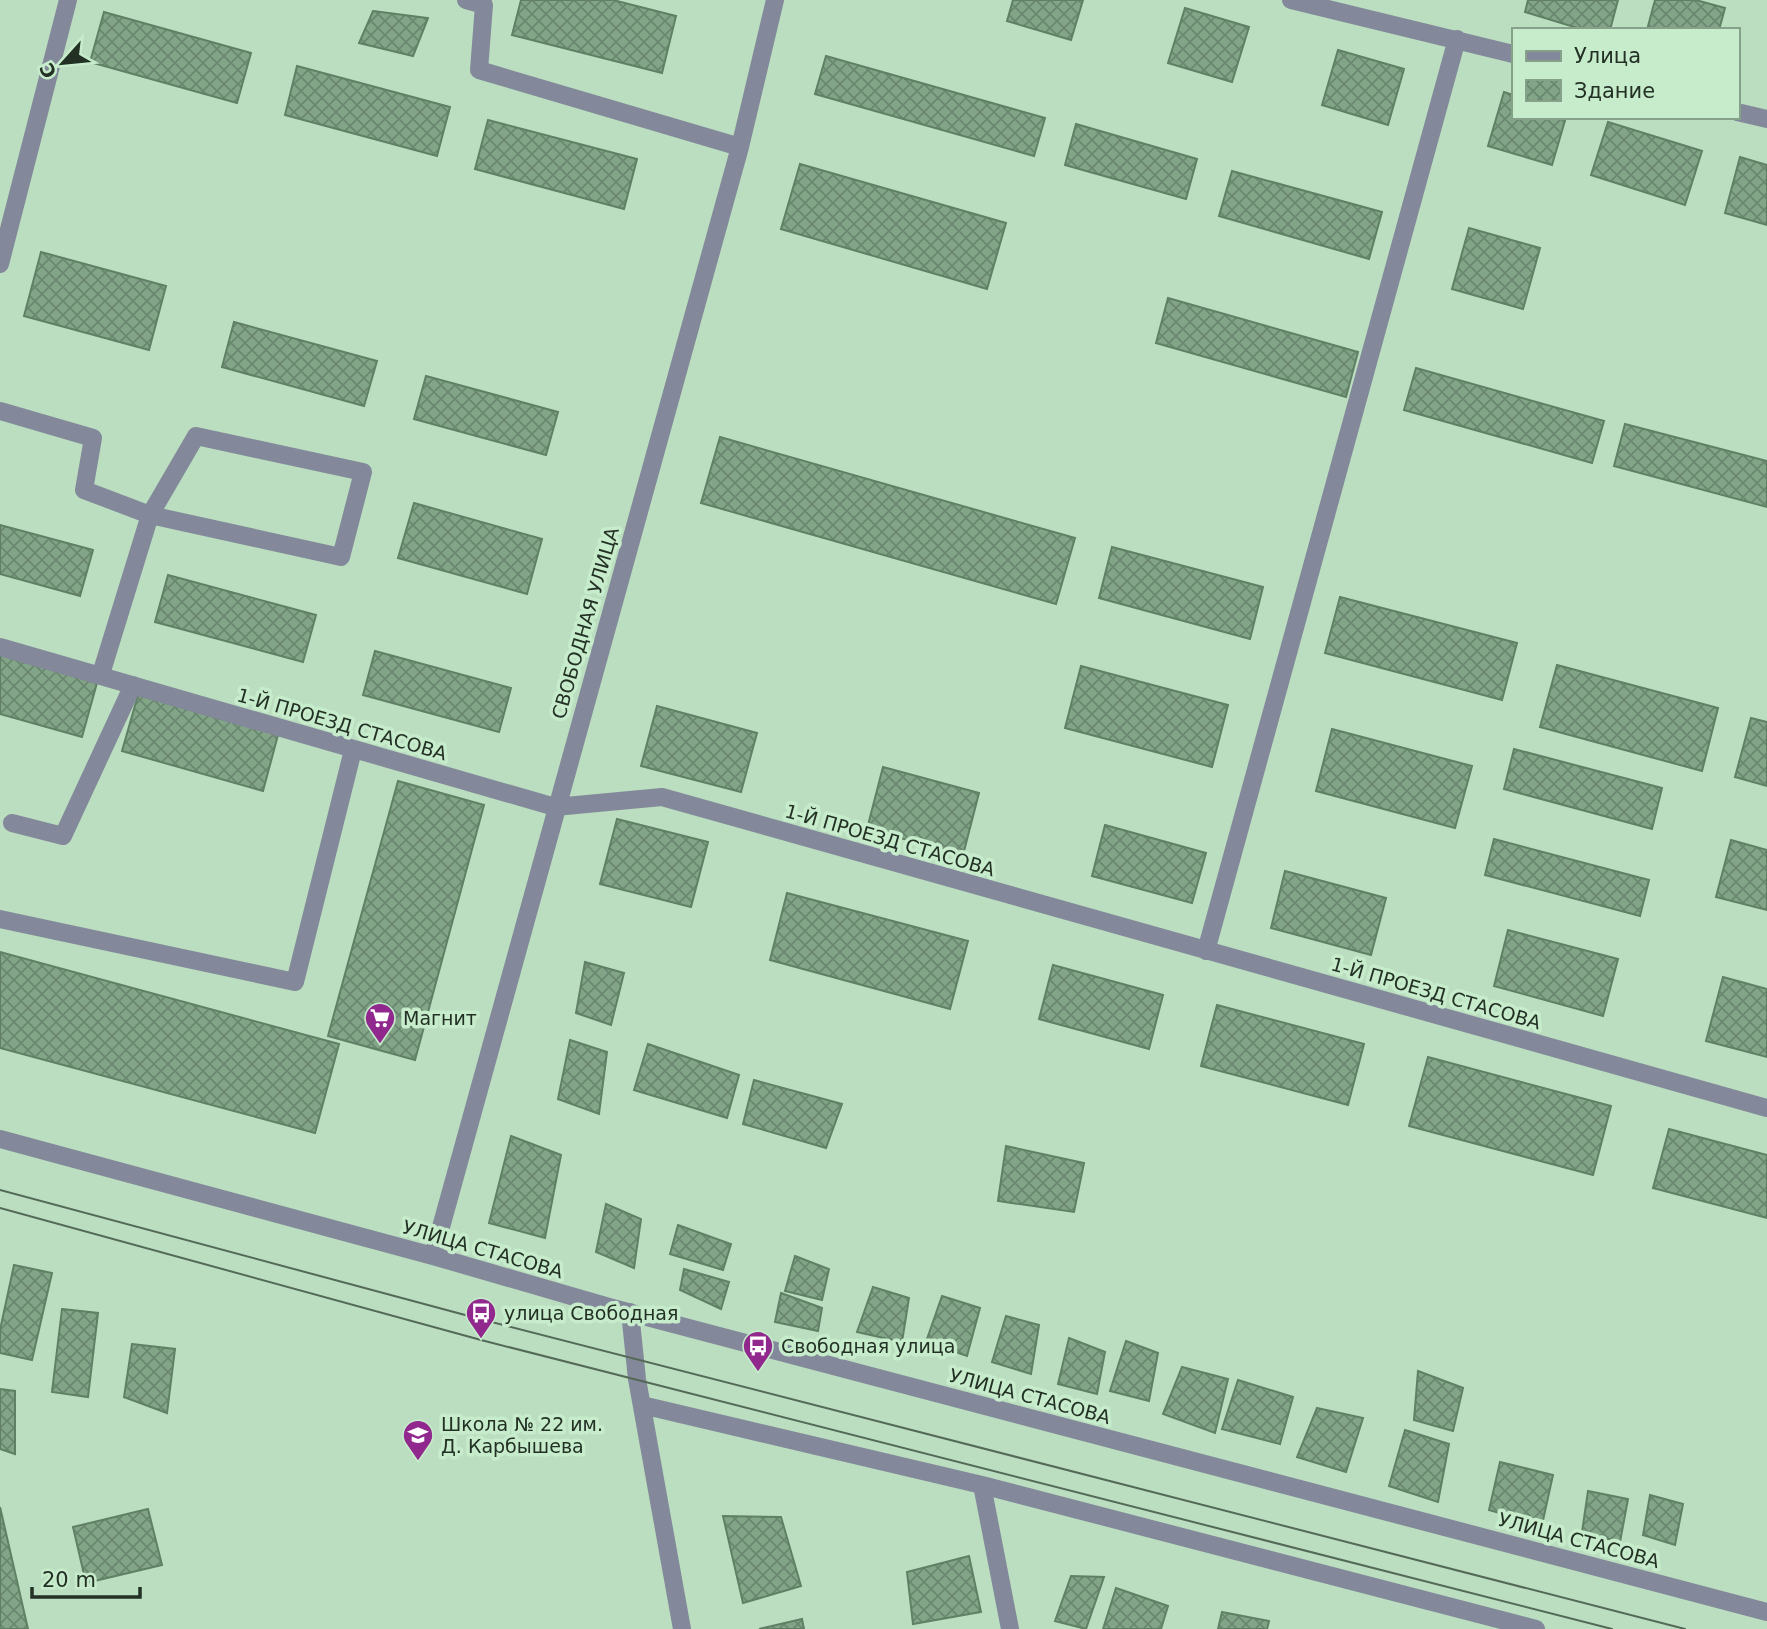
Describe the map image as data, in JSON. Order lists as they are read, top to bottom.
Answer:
{
  "streets": {
    "street": ["СВОБОДНАЯ УЛИЦА", "1-Й ПРОЕЗД СТАСОВА", "УЛИЦА СТАСОВА"]
  },
  "crossings": [
    ["СВОБОДНАЯ УЛИЦА", "1-Й ПРОЕЗД СТАСОВА"],
    ["СВОБОДНАЯ УЛИЦА", "УЛИЦА СТАСОВА"]
  ],
  "places": {
    "supermarket": ["Магнит"],
    "bus stop": ["улица Свободная", "Свободная улица"],
    "school or university": ["Школа № 22 им. Д. Карбышева"]
  },
  "legend": ["Улица", "Здание"],
  "scale_bar": "20 m",
  "north": "bottom left"
}
